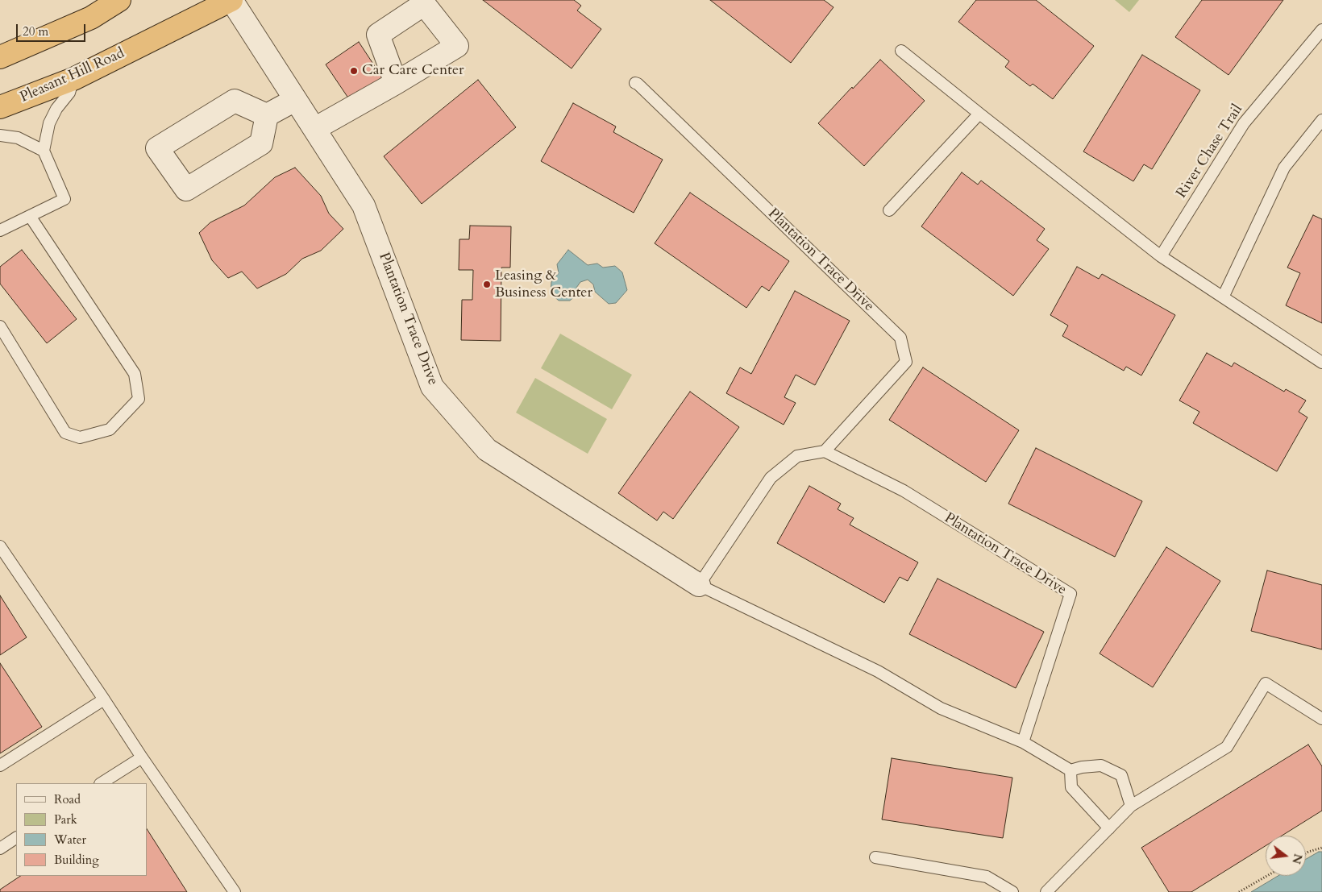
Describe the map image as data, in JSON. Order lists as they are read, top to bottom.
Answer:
{
  "streets": {
    "highway": ["Pleasant Hill Road"],
    "street": ["Plantation Trace Drive"],
    "lane": ["River Chase Trail"]
  },
  "crossings": [
    ["Pleasant Hill Road", "Plantation Trace Drive"]
  ],
  "places": ["Car Care Center", "Leasing & Business Center"],
  "legend": [
    "Road",
    "Park",
    "Water",
    "Building"
  ],
  "scale_bar": "20 m",
  "north": "right"
}
